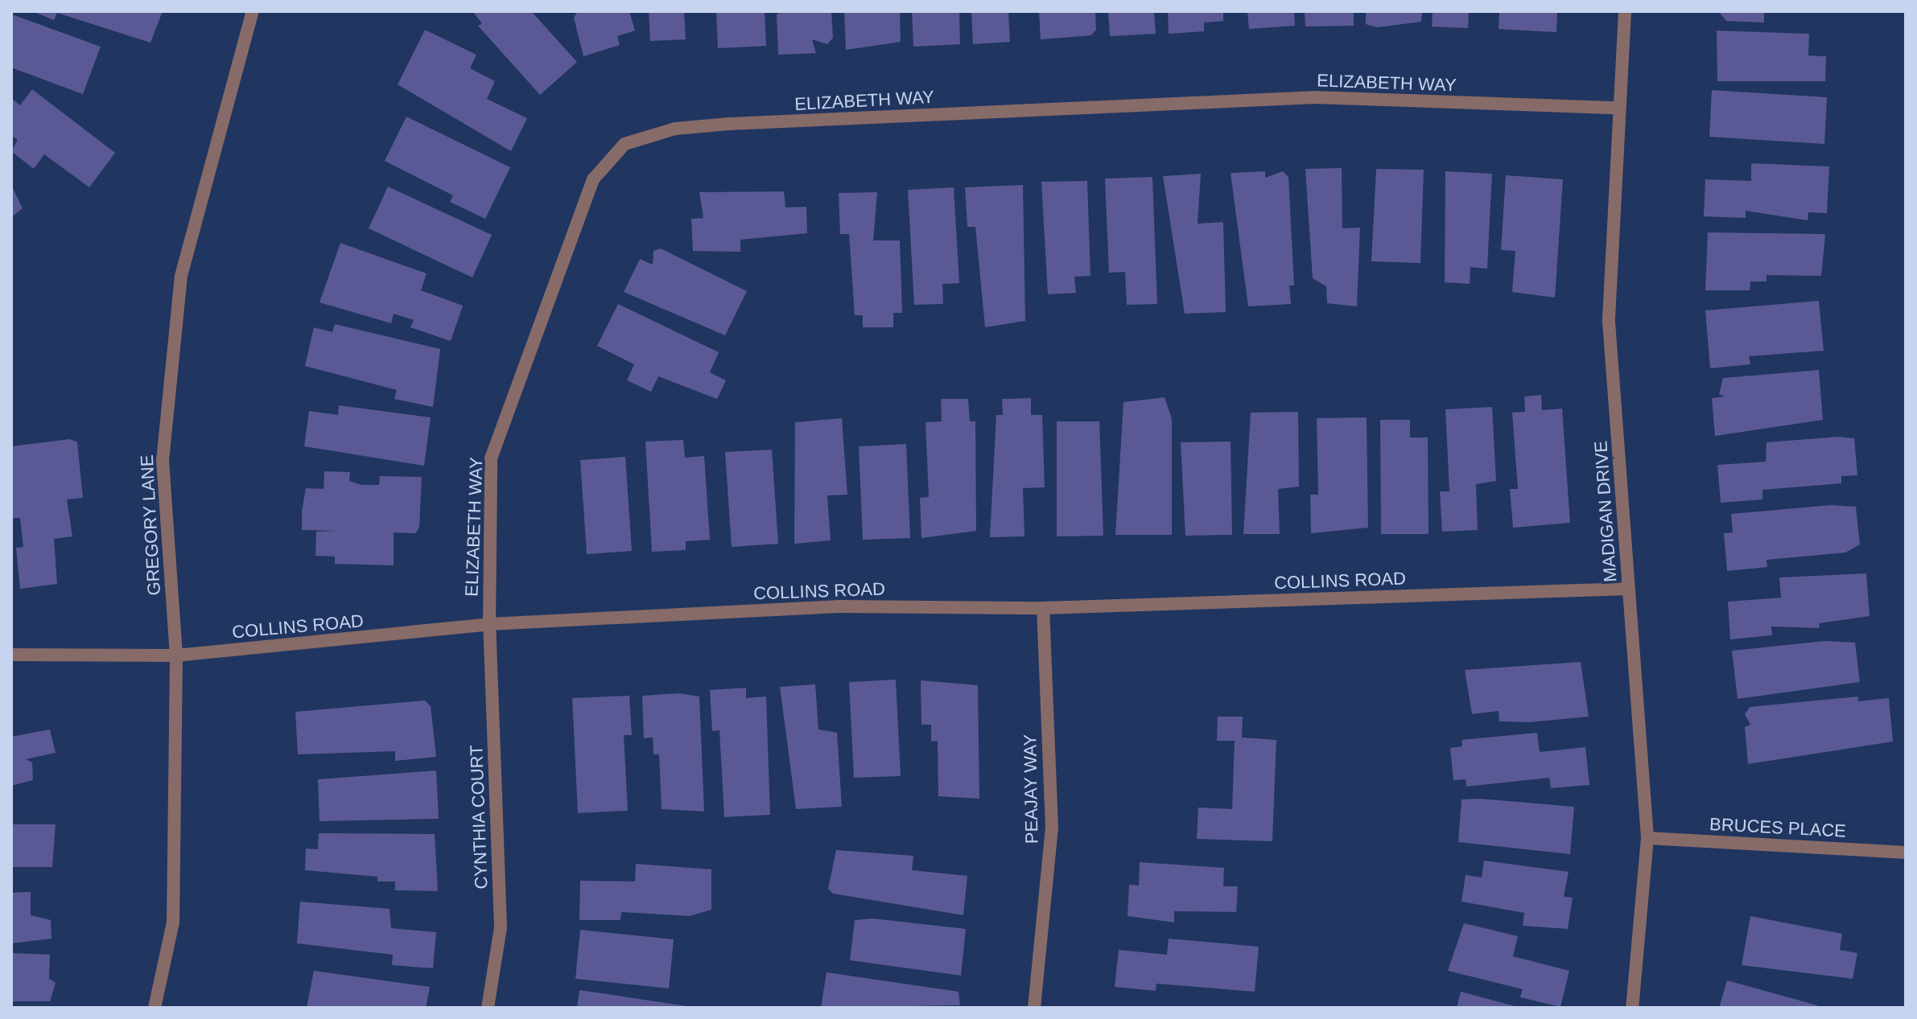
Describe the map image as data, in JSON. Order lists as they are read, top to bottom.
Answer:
{
  "streets": {
    "street": [
      "ELIZABETH WAY",
      "MADIGAN DRIVE",
      "GREGORY LANE",
      "COLLINS ROAD",
      "PEAJAY WAY",
      "CYNTHIA COURT",
      "BRUCES PLACE"
    ]
  },
  "crossings": [
    ["ELIZABETH WAY", "MADIGAN DRIVE"],
    ["ELIZABETH WAY", "COLLINS ROAD"],
    ["ELIZABETH WAY", "CYNTHIA COURT"],
    ["MADIGAN DRIVE", "COLLINS ROAD"],
    ["MADIGAN DRIVE", "BRUCES PLACE"],
    ["GREGORY LANE", "COLLINS ROAD"],
    ["COLLINS ROAD", "PEAJAY WAY"],
    ["COLLINS ROAD", "CYNTHIA COURT"]
  ]
}
